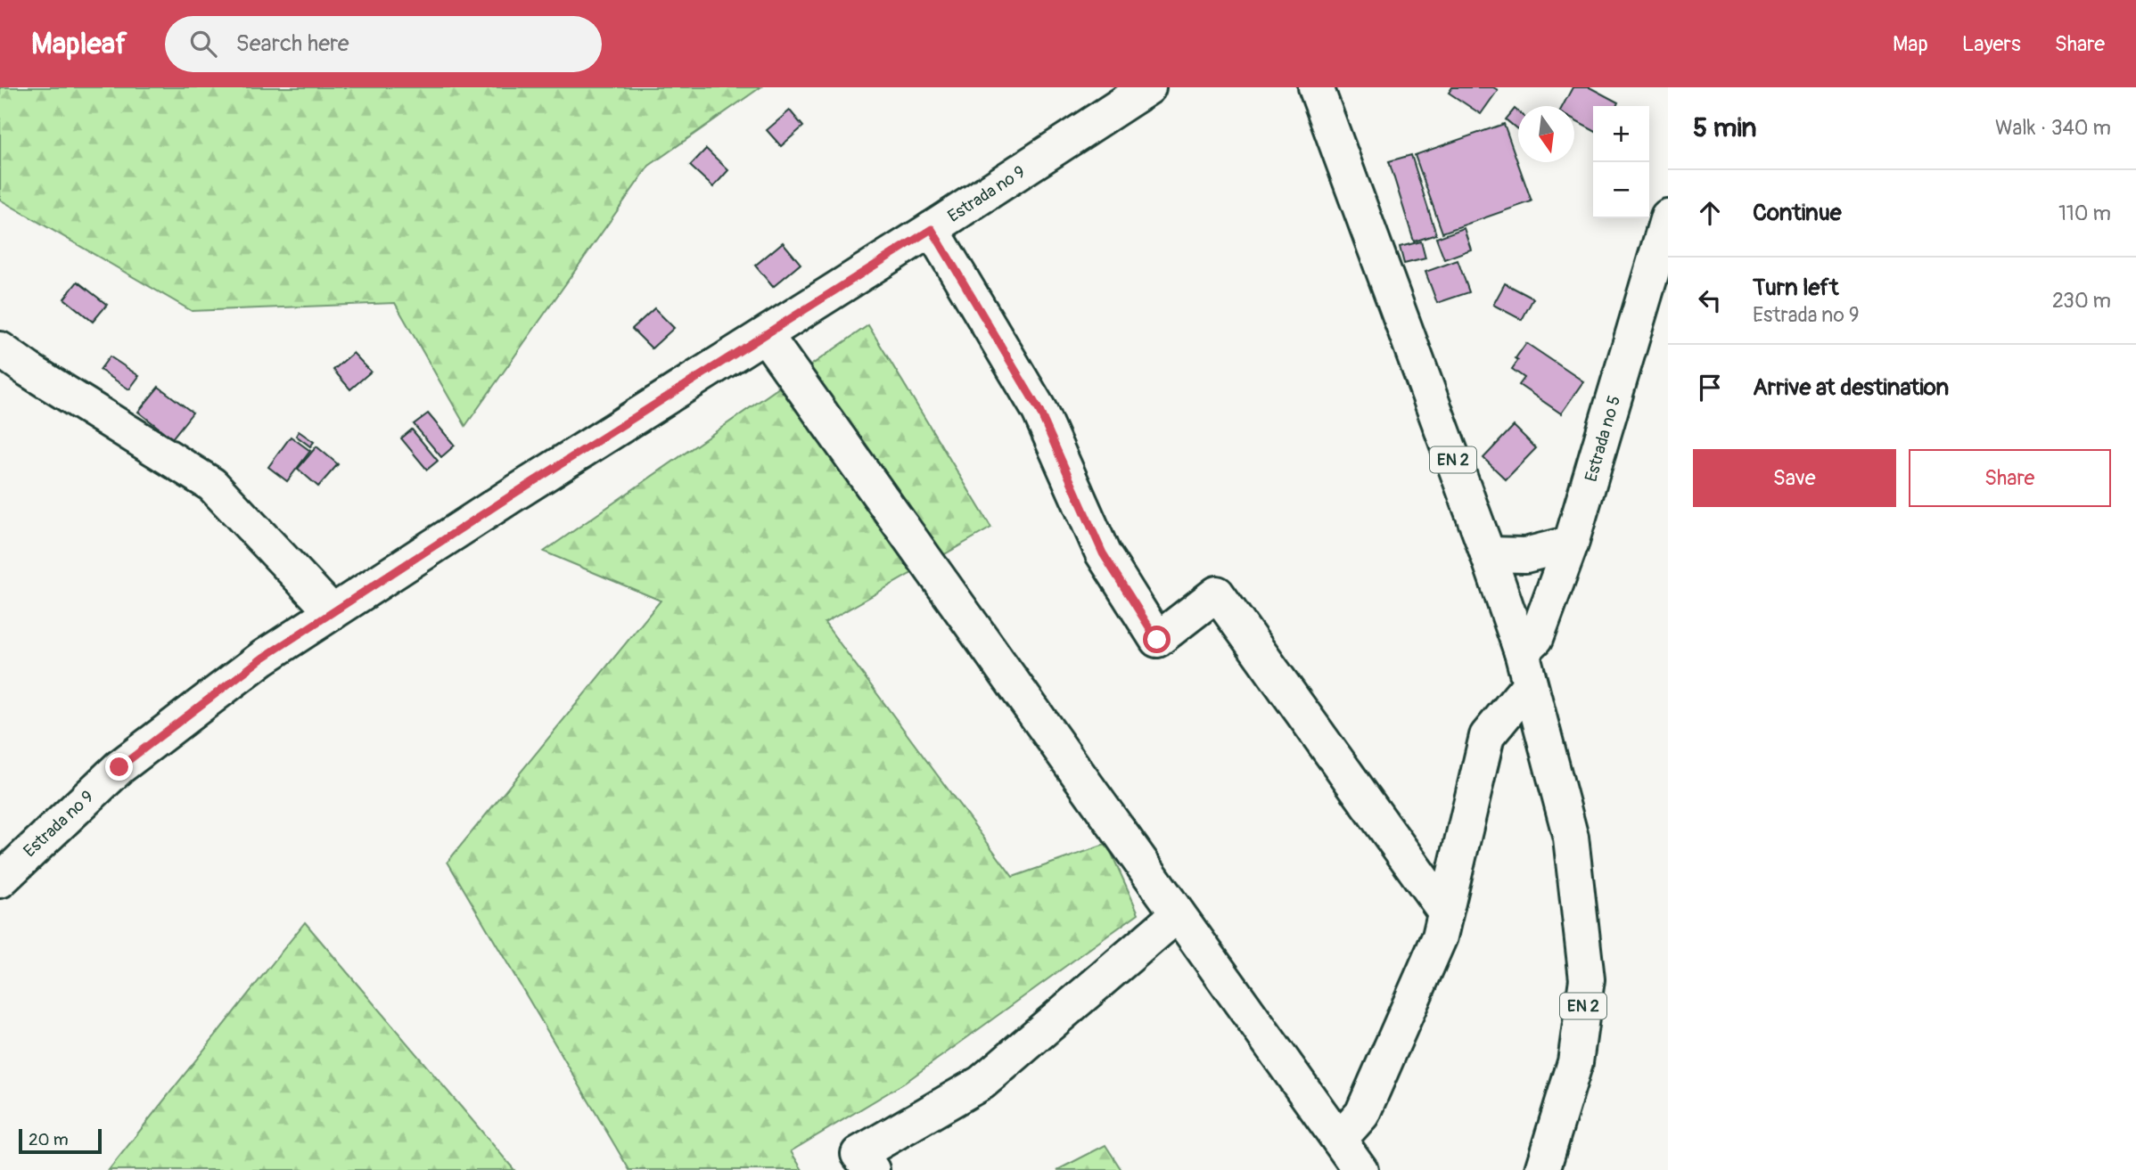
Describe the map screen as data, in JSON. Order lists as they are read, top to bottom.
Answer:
{
  "streets": {
    "street": ["Estrada nº 9", "Estrada nº 5", "EN 2"]
  },
  "crossings": [
    ["Estrada nº 5", "EN 2"]
  ],
  "scale_bar": "20 m",
  "north": "bottom",
  "page": {
    "header": "Mapleaf",
    "search": "Search here",
    "nav": ["Map", "Layers", "Share"],
    "heading": ["5 min", "Walk · 340 m"],
    "map_buttons": ["+", "−"],
    "list": [
      ["Continue", "110 m"],
      ["Turn left", "Estrada nº 9", "230 m"],
      "Arrive at destination"
    ],
    "buttons": ["Save", "Share"],
    "scale": "20 m"
  }
}
